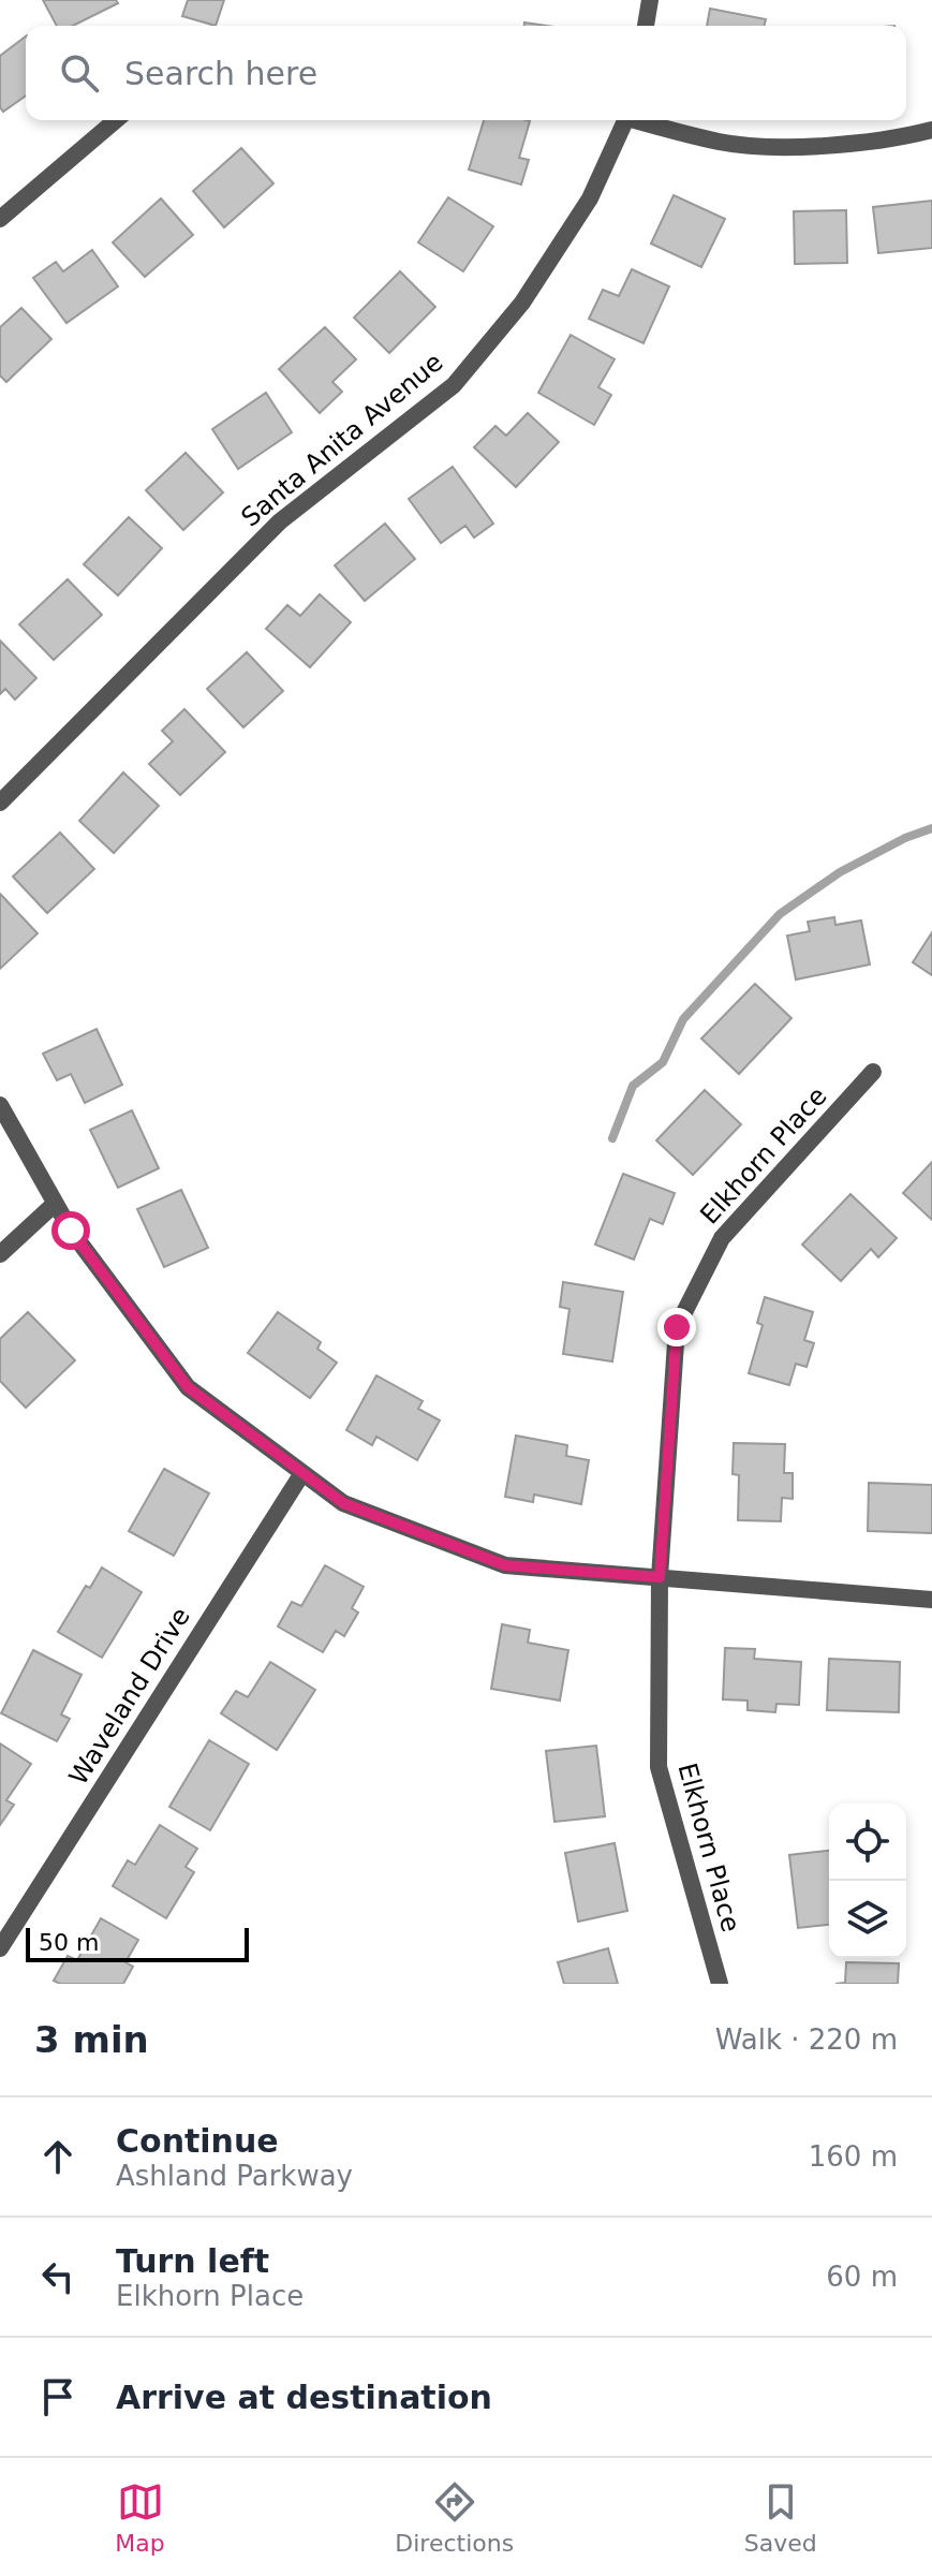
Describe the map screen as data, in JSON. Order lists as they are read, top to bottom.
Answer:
{
  "streets": {
    "street": ["Santa Anita Avenue", "Elkhorn Place", "Waveland Drive"]
  },
  "scale_bar": "50 m",
  "page": {
    "search": "Search here",
    "scale": "50 m",
    "heading": ["3 min", "Walk · 220 m"],
    "list": [
      ["Continue", "Ashland Parkway", "160 m"],
      ["Turn left", "Elkhorn Place", "60 m"],
      "Arrive at destination"
    ],
    "nav": ["Map", "Directions", "Saved"]
  }
}
